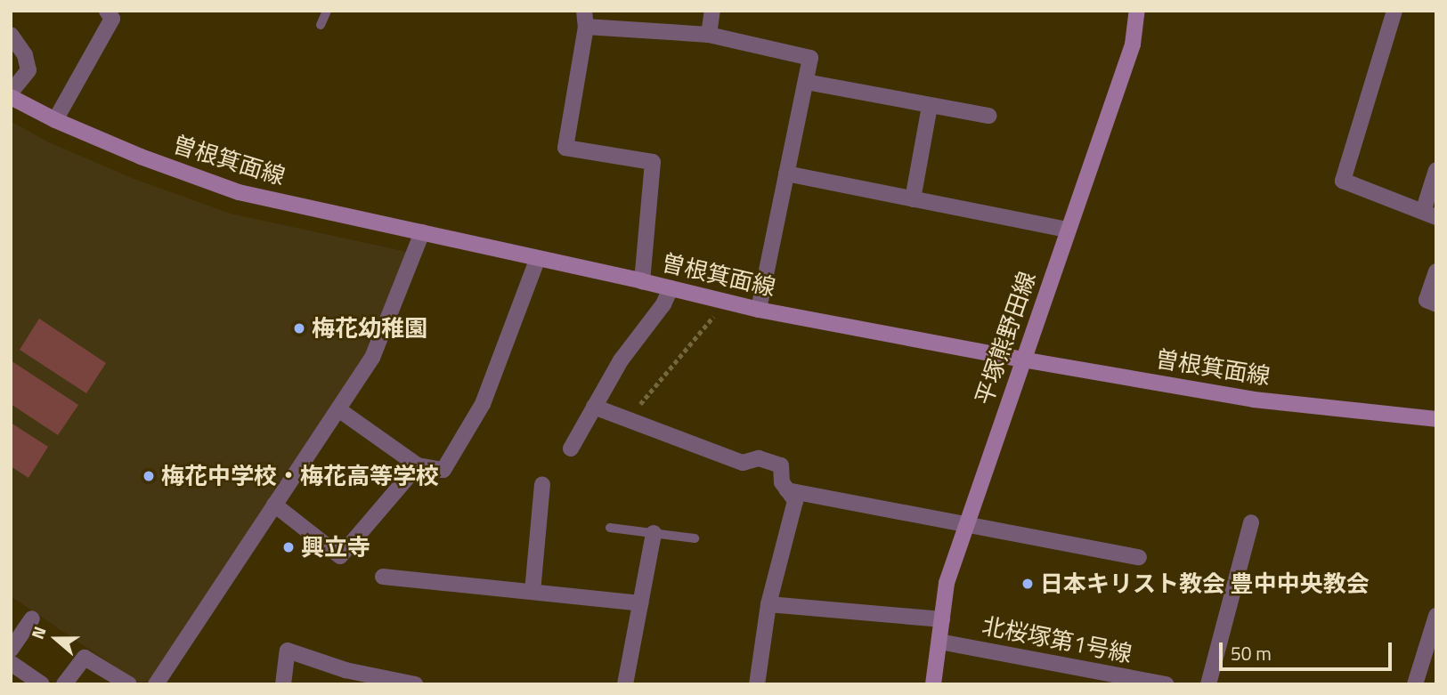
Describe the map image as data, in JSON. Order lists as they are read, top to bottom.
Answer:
{
  "streets": {
    "street": ["曽根箕面線", "平塚熊野田線", "北桜塚第1号線"]
  },
  "crossings": [
    ["曽根箕面線", "平塚熊野田線"],
    ["平塚熊野田線", "北桜塚第1号線"]
  ],
  "places": [
    "梅花幼稚園",
    "梅花中学校・梅花高等学校",
    "興立寺",
    "日本キリスト教会 豊中中央教会"
  ],
  "scale_bar": "50 m",
  "north": "left"
}
